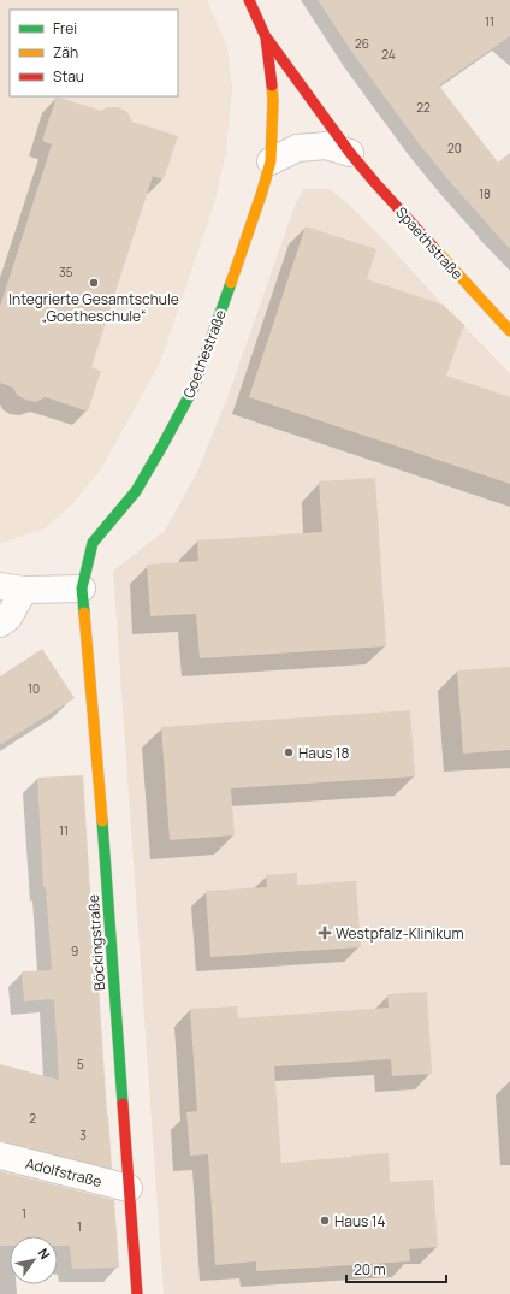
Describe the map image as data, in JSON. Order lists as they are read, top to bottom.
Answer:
{
  "streets": {
    "street": [
      "Spaethstraße",
      "Goethestraße",
      "Böckingstraße",
      "Adolfstraße"
    ]
  },
  "crossings": [
    ["Spaethstraße", "Goethestraße"],
    ["Goethestraße", "Böckingstraße"],
    ["Böckingstraße", "Adolfstraße"]
  ],
  "places": {
    "other": ["Integrierte Gesamtschule „Goetheschule“", "Haus 18", "Haus 14"],
    "health": ["Westpfalz-Klinikum"]
  },
  "house_numbers": [
    "11",
    "26",
    "24",
    "22",
    "20",
    "18",
    "35",
    "10",
    "11",
    "9",
    "5",
    "2",
    "3",
    "1",
    "1"
  ],
  "legend": ["Frei", "Zäh", "Stau"],
  "scale_bar": "20 m",
  "north": "top right"
}
